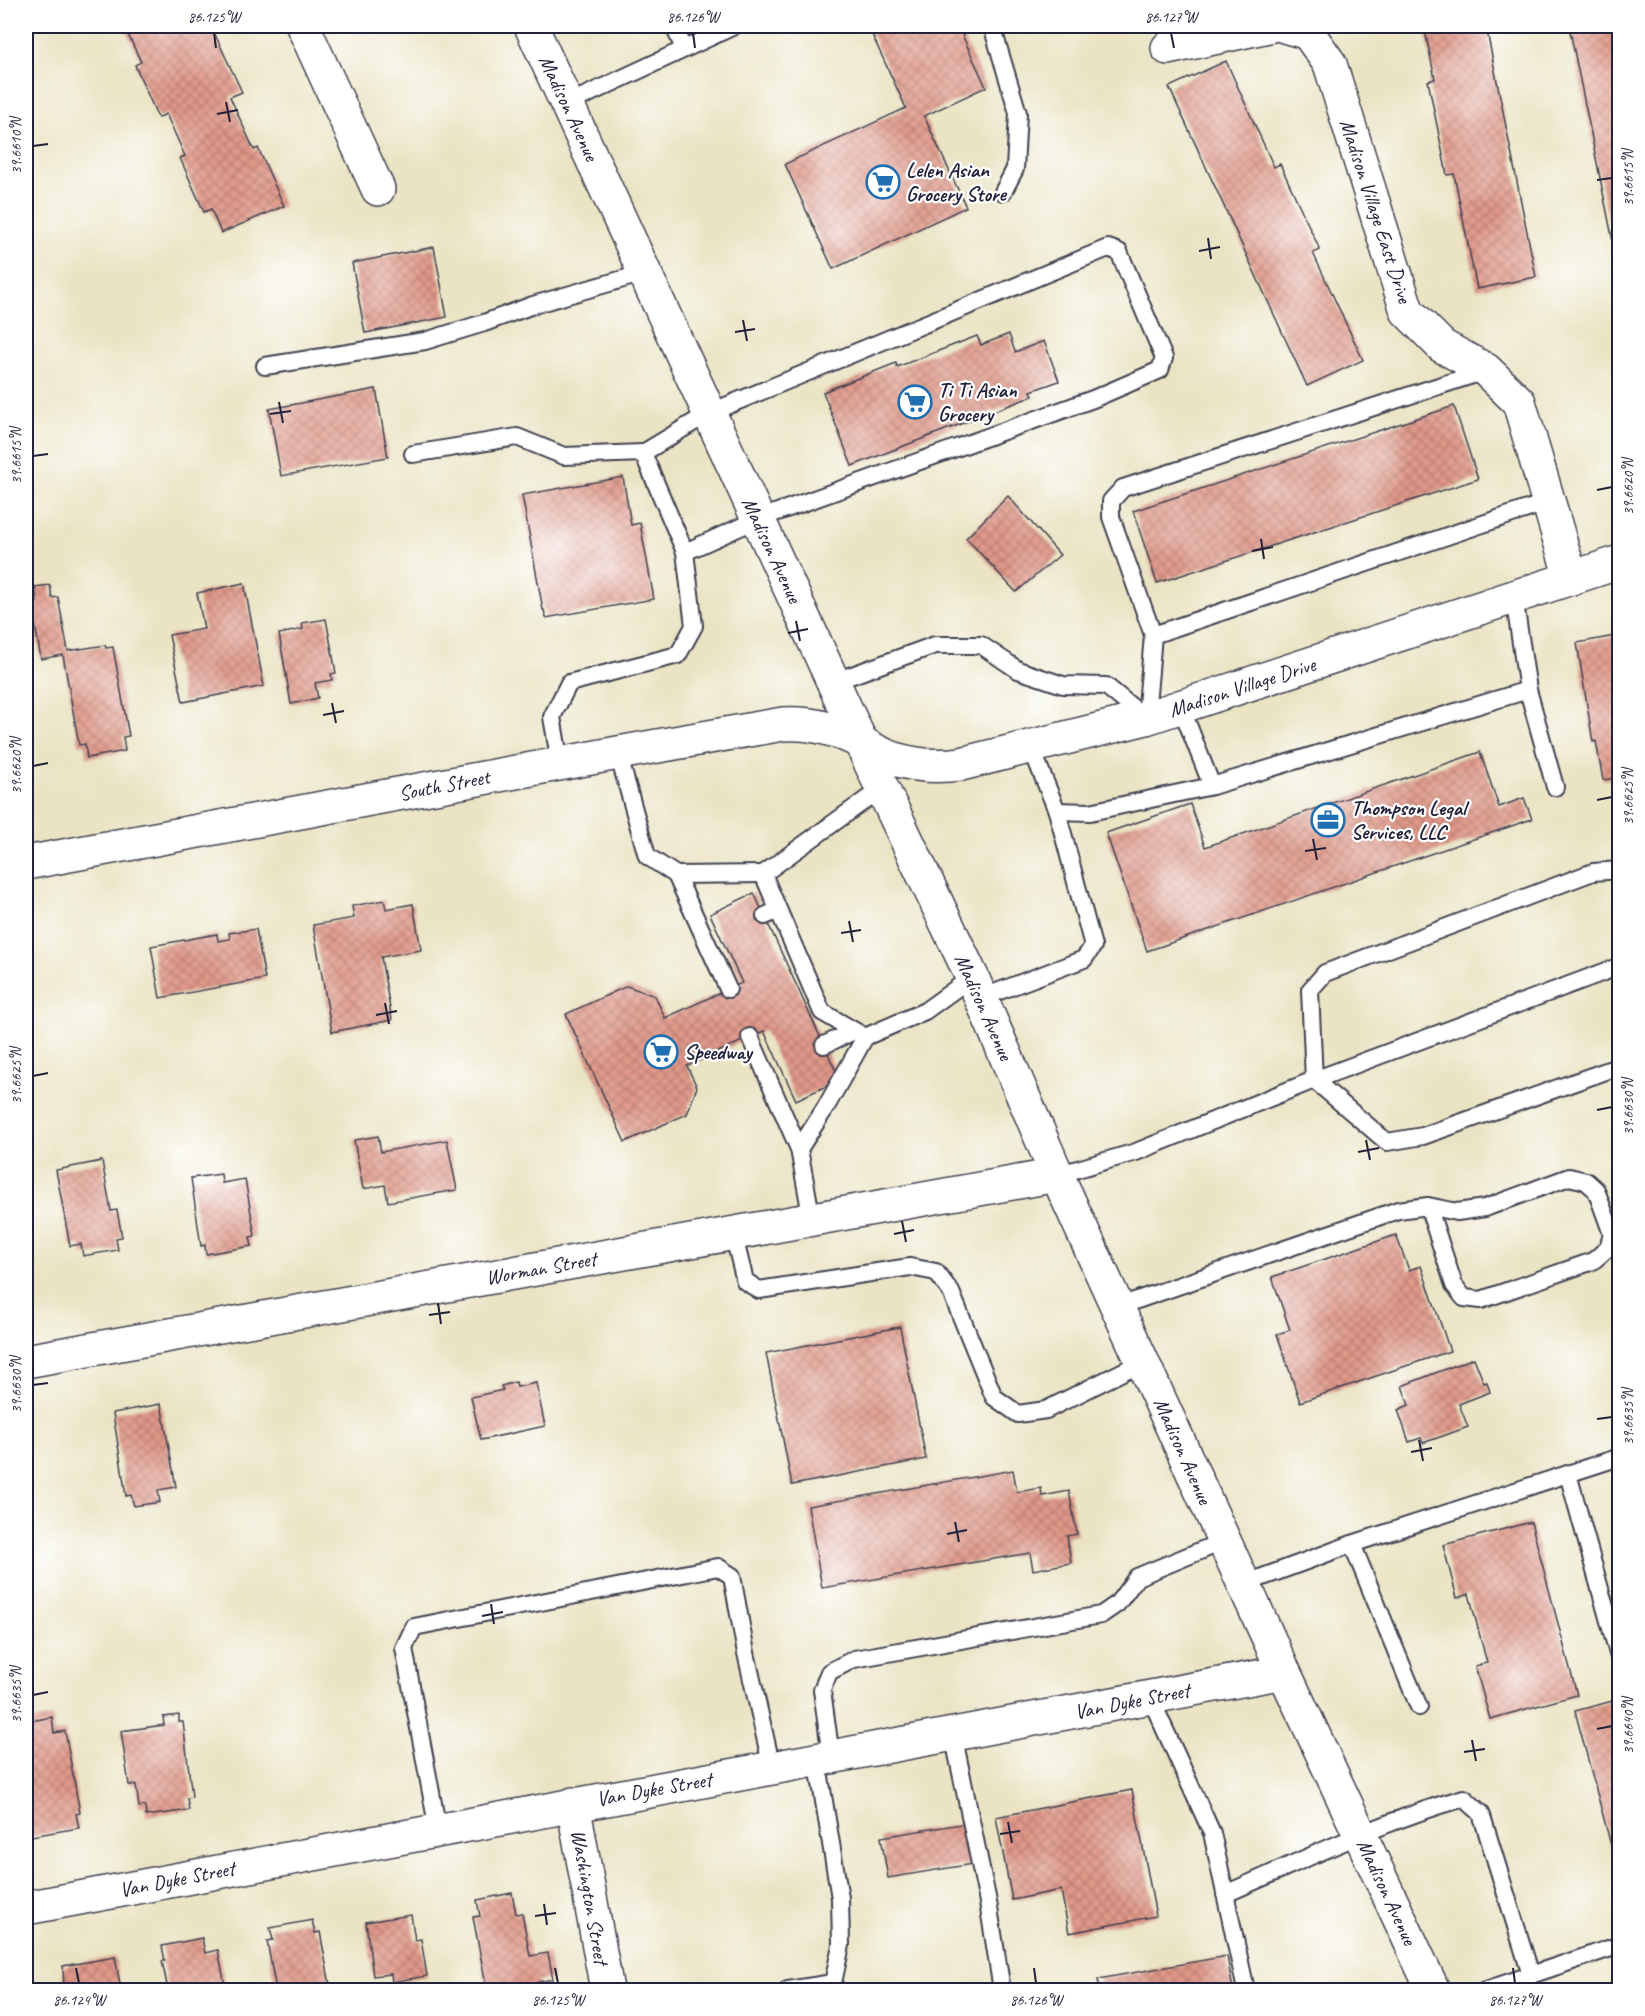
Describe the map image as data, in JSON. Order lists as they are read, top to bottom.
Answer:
{
  "streets": {
    "street": [
      "Madison Avenue",
      "Madison Village East Drive",
      "Madison Village Drive",
      "South Street",
      "Worman Street",
      "Van Dyke Street",
      "Washington Street"
    ]
  },
  "crossings": [
    ["Madison Avenue", "Madison Village Drive"],
    ["Madison Avenue", "South Street"],
    ["Madison Avenue", "Worman Street"],
    ["Madison Avenue", "Van Dyke Street"],
    ["Madison Village East Drive", "Madison Village Drive"],
    ["Madison Village Drive", "South Street"],
    ["Van Dyke Street", "Washington Street"]
  ],
  "places": {
    "supermarket": ["Lelen Asian Grocery Store", "Ti Ti Asian Grocery", "Speedway"],
    "office": ["Thompson Legal Services, LLC"]
  },
  "coordinates": [
    "86.125°W",
    "86.126°W",
    "86.127°W",
    "39.6610°N",
    "39.6615°N",
    "39.6620°N",
    "39.6625°N",
    "39.6630°N",
    "39.6635°N",
    "39.6640°N",
    "86.124°W"
  ]
}
